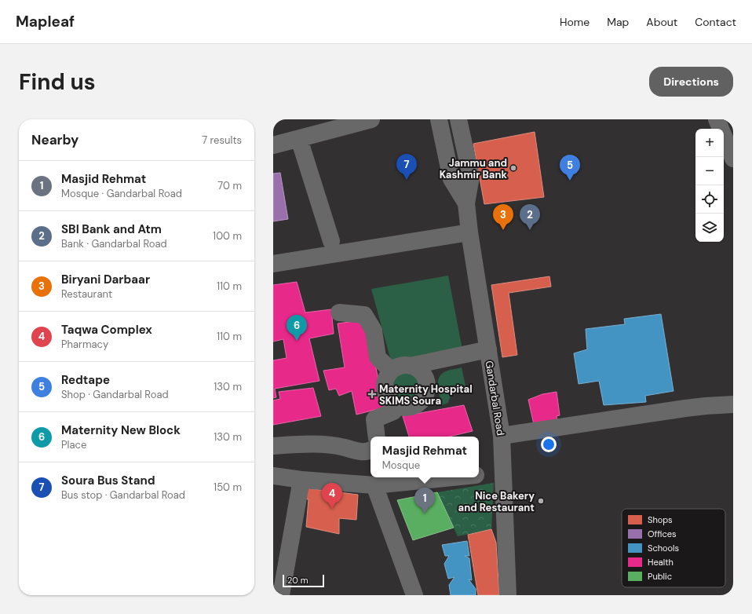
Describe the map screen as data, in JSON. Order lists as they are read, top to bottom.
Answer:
{
  "streets": {
    "main road": ["Gandarbal Road"]
  },
  "places": {
    "other": ["Jammu and Kashmir Bank", "Nice Bakery and Restaurant"],
    "health": ["Maternity Hospital SKIMS Soura"]
  },
  "legend": [
    "Shops",
    "Offices",
    "Schools",
    "Health",
    "Public"
  ],
  "scale_bar": "20 m",
  "page": {
    "header": "Mapleaf",
    "nav": [
      "Home",
      "Map",
      "About",
      "Contact"
    ],
    "buttons": "Directions",
    "title": "Find us",
    "heading": ["Nearby", "7 results"],
    "map_buttons": ["+", "−"],
    "pins": [
      "7",
      "5",
      "2",
      "3",
      "6",
      "4",
      "1"
    ],
    "list": [
      {
        "mark": "1",
        "name": "Masjid Rehmat",
        "note": "Mosque · Gandarbal Road",
        "value": "70 m"
      },
      {
        "mark": "2",
        "name": "SBI Bank and Atm",
        "note": "Bank · Gandarbal Road",
        "value": "100 m"
      },
      {
        "mark": "3",
        "name": "Biryani Darbaar",
        "note": "Restaurant",
        "value": "110 m"
      },
      {
        "mark": "4",
        "name": "Taqwa Complex",
        "note": "Pharmacy",
        "value": "110 m"
      },
      {
        "mark": "5",
        "name": "Redtape",
        "note": "Shop · Gandarbal Road",
        "value": "130 m"
      },
      {
        "mark": "6",
        "name": "Maternity New Block",
        "note": "Place",
        "value": "130 m"
      },
      {
        "mark": "7",
        "name": "Soura Bus Stand",
        "note": "Bus stop · Gandarbal Road",
        "value": "150 m"
      }
    ],
    "popup": ["Masjid Rehmat", "Mosque"],
    "scale": "20 m"
  }
}
